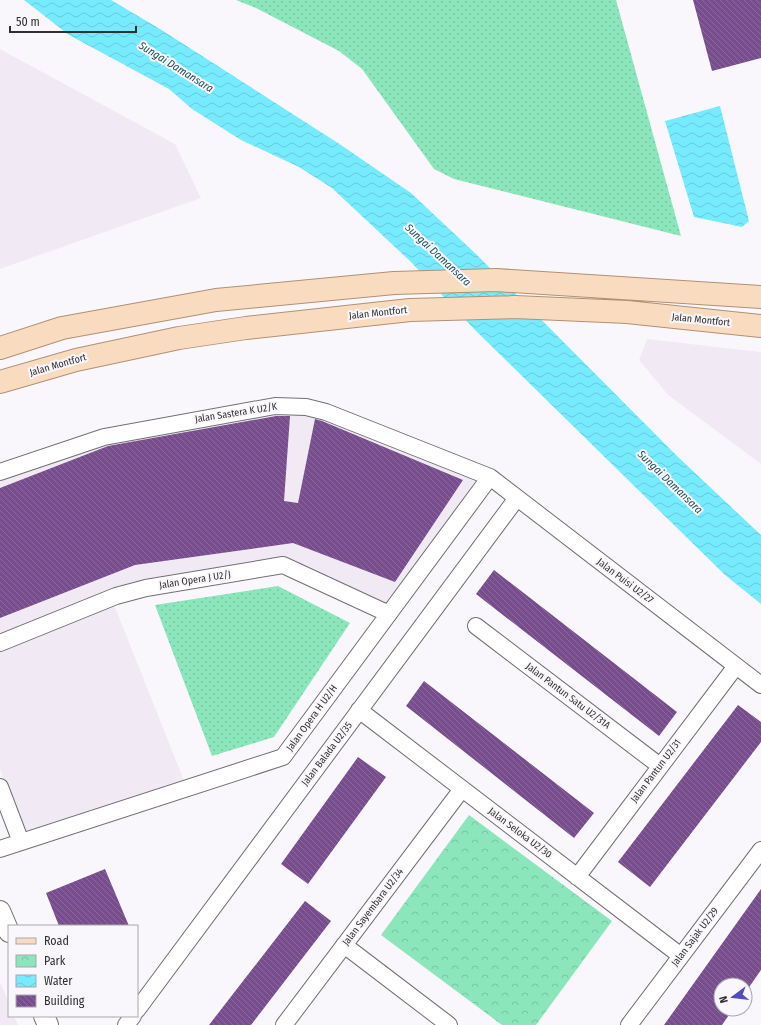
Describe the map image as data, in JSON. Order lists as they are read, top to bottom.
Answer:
{
  "streets": {
    "main road": ["Jalan Montfort"],
    "street": [
      "Jalan Sastera K U2/K",
      "Jalan Opera J U2/J",
      "Jalan Puisi U2/27",
      "Jalan Pantun Satu U2/31A",
      "Jalan Opera H U2/H",
      "Jalan Balada U2/35",
      "Jalan Pantun U2/31",
      "Jalan Seloka U2/30",
      "Jalan Sayembara U2/34",
      "Jalan Sajak U2/29"
    ]
  },
  "crossings": [
    ["Jalan Sastera K U2/K", "Jalan Puisi U2/27"],
    ["Jalan Sastera K U2/K", "Jalan Opera H U2/H"],
    ["Jalan Opera J U2/J", "Jalan Opera H U2/H"],
    ["Jalan Puisi U2/27", "Jalan Opera H U2/H"],
    ["Jalan Puisi U2/27", "Jalan Balada U2/35"],
    ["Jalan Puisi U2/27", "Jalan Pantun U2/31"],
    ["Jalan Pantun Satu U2/31A", "Jalan Pantun U2/31"],
    ["Jalan Balada U2/35", "Jalan Seloka U2/30"],
    ["Jalan Pantun U2/31", "Jalan Seloka U2/30"],
    ["Jalan Seloka U2/30", "Jalan Sayembara U2/34"],
    ["Jalan Seloka U2/30", "Jalan Sajak U2/29"]
  ],
  "water": ["Sungai Damansara"],
  "legend": [
    "Road",
    "Park",
    "Water",
    "Building"
  ],
  "scale_bar": "50 m",
  "north": "left"
}
